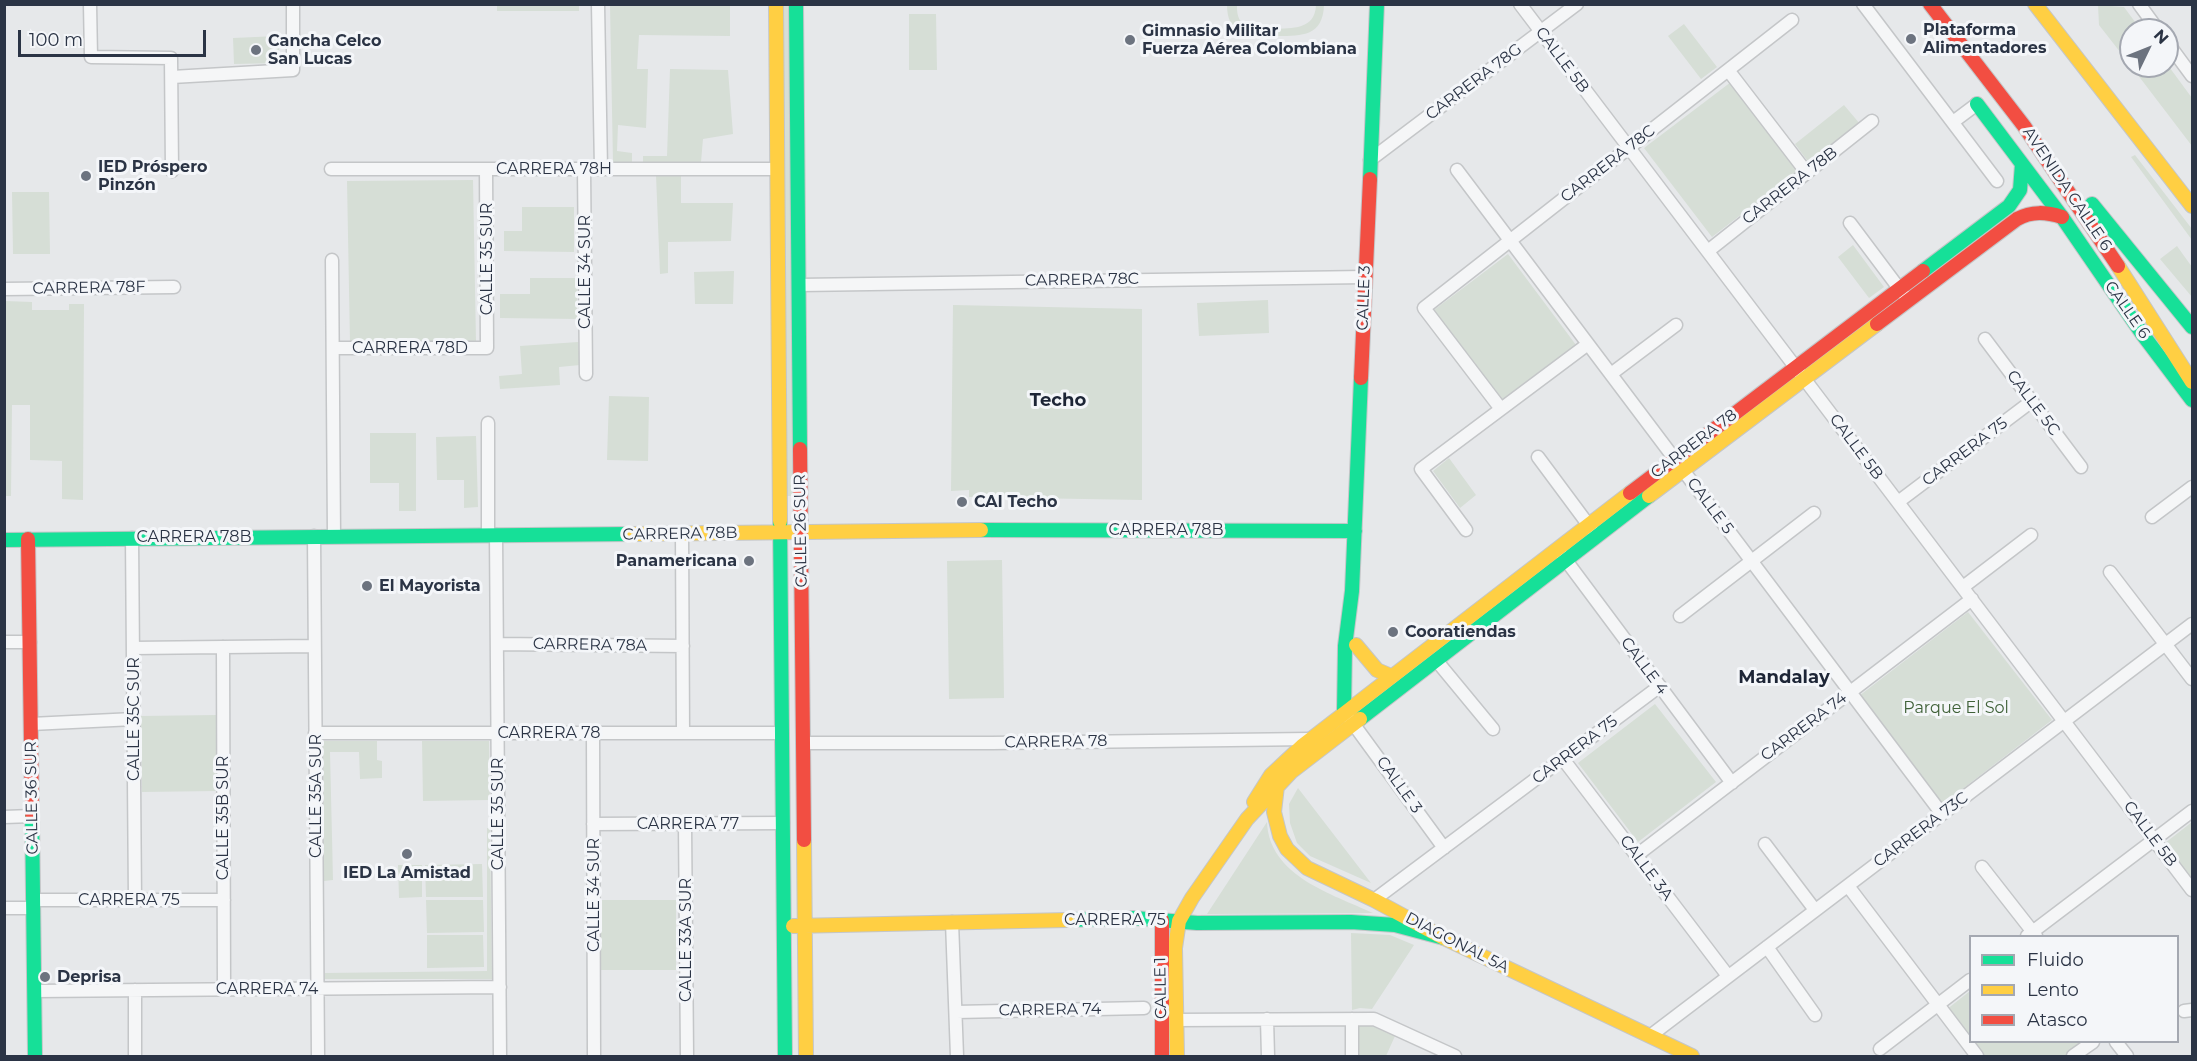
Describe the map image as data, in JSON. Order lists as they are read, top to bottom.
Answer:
{
  "streets": {
    "main road": [
      "CARRERA 78B",
      "AVENIDA CALLE 6",
      "CALLE 3",
      "CALLE 6",
      "CARRERA 78",
      "CARRERA 75",
      "CALLE 26 SUR",
      "CALLE 36 SUR",
      "DIAGONAL 5A",
      "CALLE 1"
    ],
    "street": [
      "CALLE 5B",
      "CARRERA 78G",
      "CARRERA 78C",
      "CARRERA 78H",
      "CALLE 35 SUR",
      "CALLE 34 SUR",
      "CARRERA 78F",
      "CARRERA 78D",
      "CALLE 5C",
      "CALLE 5",
      "CARRERA 78A",
      "CALLE 4",
      "CALLE 35C SUR",
      "CARRERA 74",
      "CALLE 35A SUR",
      "CALLE 35B SUR",
      "CARRERA 77",
      "CARRERA 73C",
      "CALLE 3A",
      "CALLE 33A SUR"
    ]
  },
  "crossings": [
    ["CALLE 5B", "CARRERA 78G"],
    ["CALLE 5B", "CARRERA 78C"],
    ["CALLE 5B", "CARRERA 78B"],
    ["CALLE 5B", "CARRERA 78"],
    ["CALLE 5B", "CARRERA 75"],
    ["CALLE 5B", "CARRERA 74"],
    ["CALLE 5B", "CARRERA 73C"],
    ["CARRERA 78G", "CALLE 3"],
    ["CARRERA 78C", "CALLE 3"],
    ["CARRERA 78C", "CALLE 5"],
    ["CARRERA 78C", "CALLE 26 SUR"],
    ["CARRERA 78H", "CALLE 35 SUR"],
    ["CARRERA 78H", "CALLE 34 SUR"],
    ["CARRERA 78H", "CALLE 26 SUR"],
    ["CARRERA 78B", "CALLE 35 SUR"],
    ["CARRERA 78B", "CALLE 3"],
    ["CARRERA 78B", "CALLE 26 SUR"],
    ["CARRERA 78B", "CALLE 35C SUR"],
    ["CARRERA 78B", "CALLE 35A SUR"],
    ["CARRERA 78B", "CALLE 36 SUR"],
    ["CALLE 35 SUR", "CARRERA 78D"],
    ["CALLE 35 SUR", "CARRERA 78"],
    ["CALLE 35 SUR", "CARRERA 78A"],
    ["CALLE 35 SUR", "CARRERA 74"],
    ["CALLE 34 SUR", "CARRERA 78"],
    ["CALLE 34 SUR", "CARRERA 77"],
    ["CALLE 3", "CARRERA 78"],
    ["CALLE 3", "CARRERA 75"],
    ["CALLE 6", "CARRERA 78"],
    ["CALLE 5C", "CARRERA 75"],
    ["CARRERA 78", "CALLE 5"],
    ["CARRERA 78", "CALLE 26 SUR"],
    ["CARRERA 78", "CALLE 4"],
    ["CARRERA 78", "CALLE 35A SUR"],
    ["CARRERA 75", "CALLE 26 SUR"],
    ["CARRERA 75", "CALLE 4"],
    ["CARRERA 75", "CALLE 35C SUR"],
    ["CARRERA 75", "CALLE 36 SUR"],
    ["CARRERA 75", "CALLE 35B SUR"],
    ["CARRERA 75", "CALLE 3A"],
    ["CARRERA 75", "DIAGONAL 5A"],
    ["CARRERA 75", "CALLE 1"],
    ["CALLE 5", "CARRERA 74"],
    ["CALLE 5", "CARRERA 73C"],
    ["CALLE 26 SUR", "CARRERA 77"],
    ["CALLE 4", "CARRERA 74"],
    ["CARRERA 74", "CALLE 35A SUR"],
    ["CARRERA 74", "CALLE 36 SUR"],
    ["CARRERA 74", "CALLE 35B SUR"],
    ["CARRERA 74", "CALLE 3A"],
    ["CARRERA 77", "CALLE 33A SUR"],
    ["CARRERA 73C", "CALLE 3A"],
    ["CARRERA 73C", "DIAGONAL 5A"]
  ],
  "districts": ["Techo", "Mandalay"],
  "parks": ["Parque El Sol"],
  "places": [
    "Plataforma Alimentadores",
    "Gimnasio Militar Fuerza Aérea Colombiana",
    "Cancha Celco San Lucas",
    "IED Próspero Pinzón",
    "CAI Techo",
    "Panamericana",
    "El Mayorista",
    "Cooratiendas",
    "IED La Amistad",
    "Deprisa"
  ],
  "legend": ["Fluido", "Lento", "Atasco"],
  "scale_bar": "100 m",
  "north": "top right"
}
